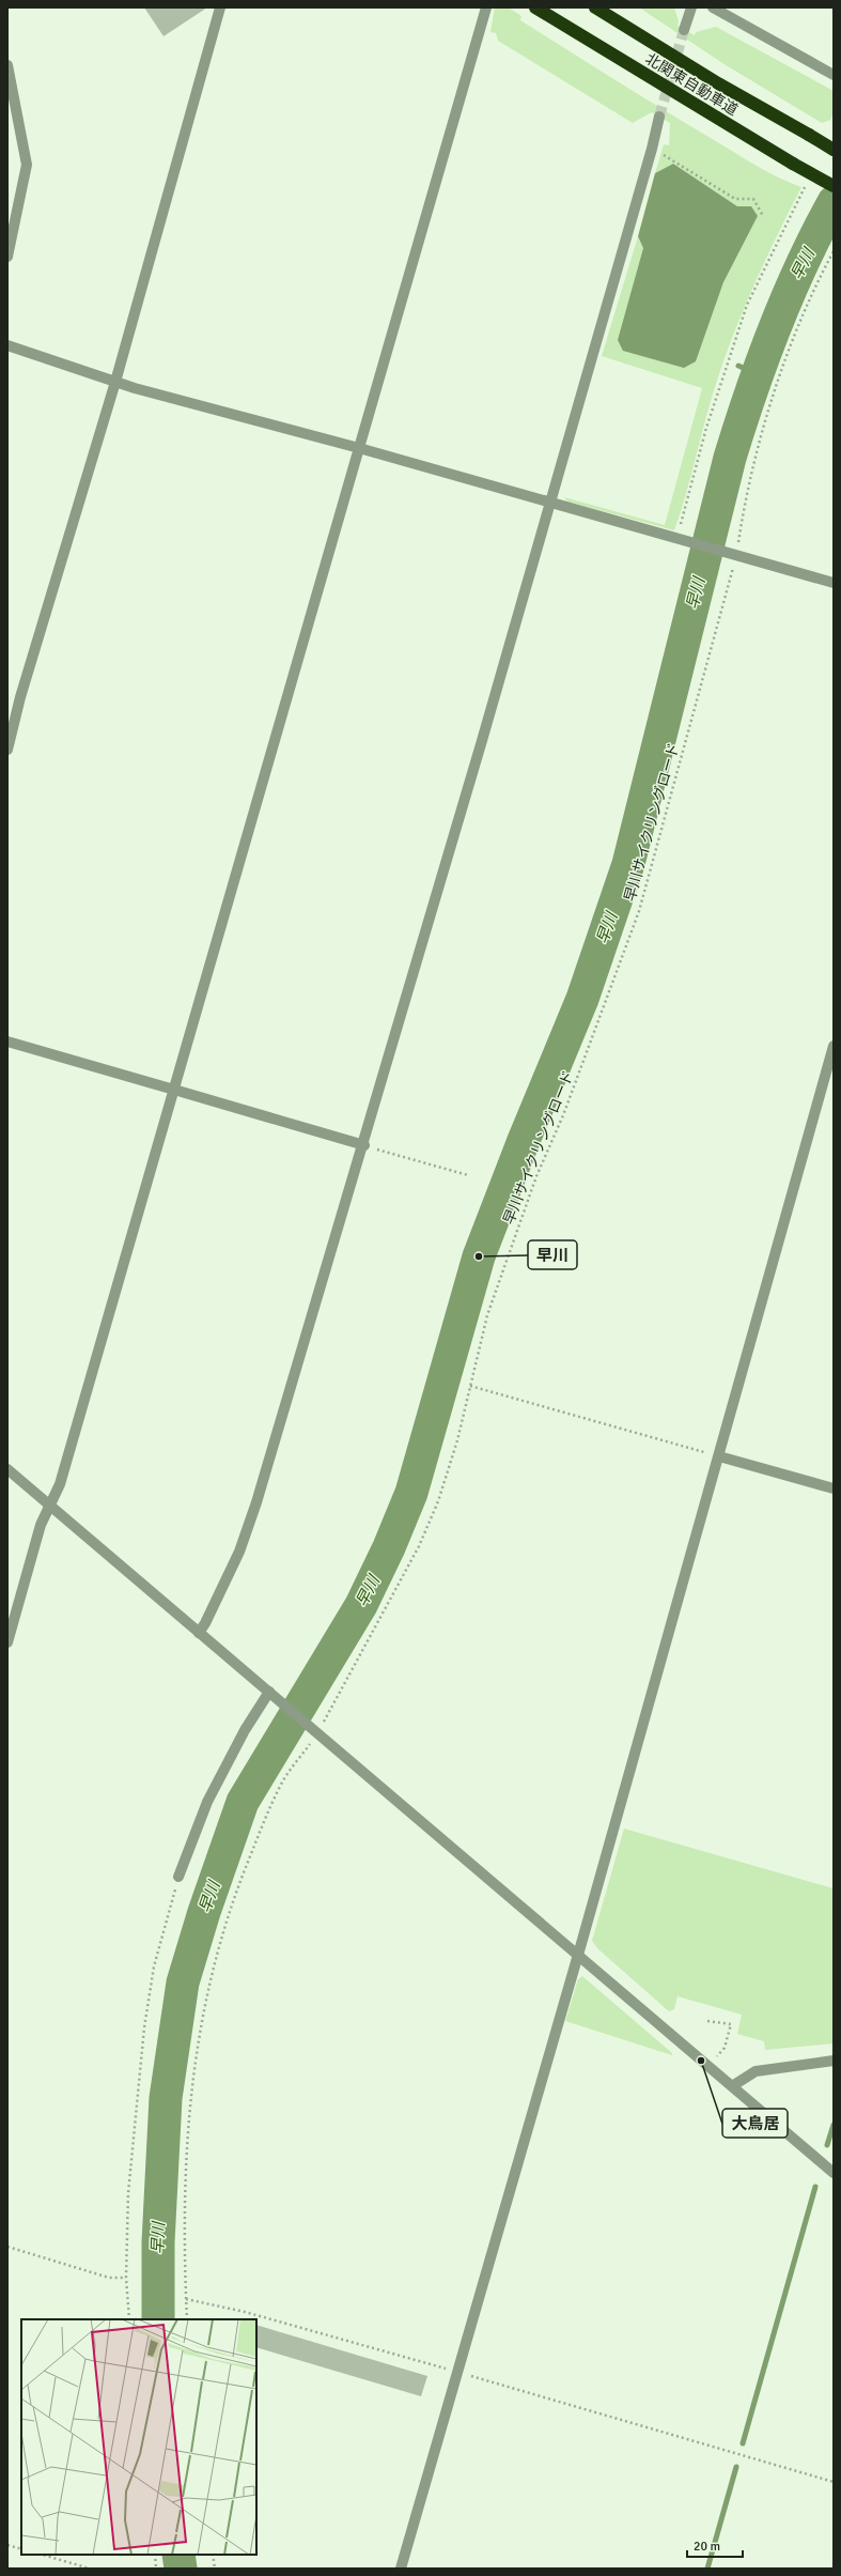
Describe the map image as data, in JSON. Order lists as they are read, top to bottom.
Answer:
{
  "streets": {
    "highway": ["北関東自動車道"],
    "path": ["早川サイクリングロード"]
  },
  "water": ["早川"],
  "places": ["早川", "大鳥居"],
  "scale_bar": "20 m"
}
